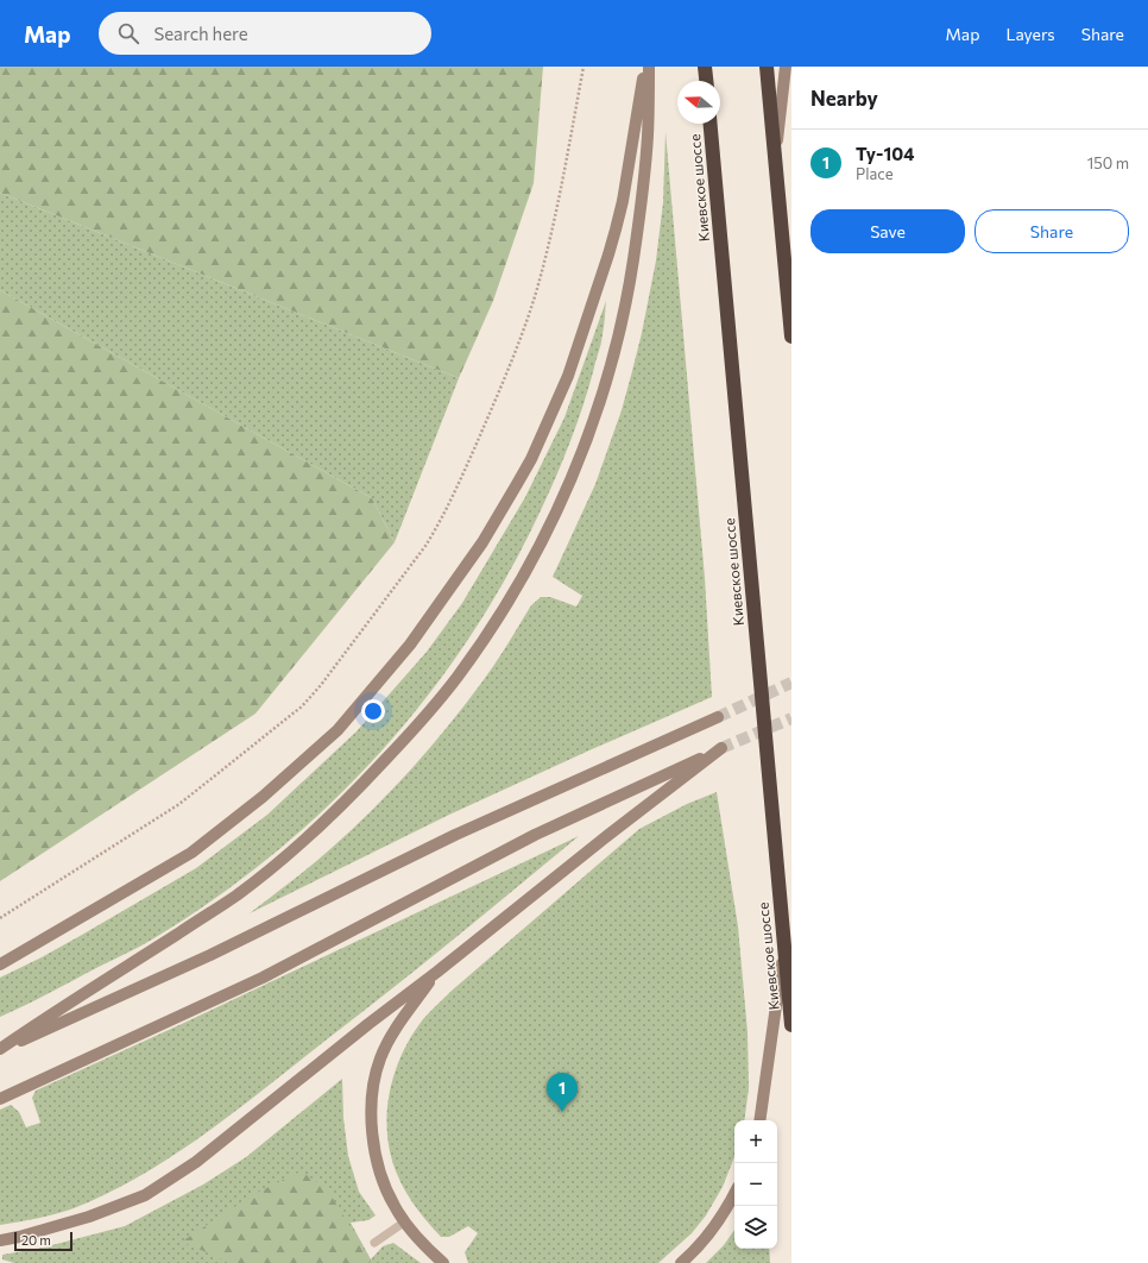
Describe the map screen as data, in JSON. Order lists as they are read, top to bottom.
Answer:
{
  "streets": {
    "highway": ["Киевское шоссе"]
  },
  "scale_bar": "20 m",
  "north": "left",
  "page": {
    "header": "Map",
    "search": "Search here",
    "nav": ["Map", "Layers", "Share"],
    "heading": "Nearby",
    "list": [
      {
        "mark": "1",
        "name": "Ту-104",
        "note": "Place",
        "value": "150 m"
      }
    ],
    "buttons": ["Save", "Share"],
    "pins": "1",
    "map_buttons": ["+", "−"],
    "scale": "20 m"
  }
}
